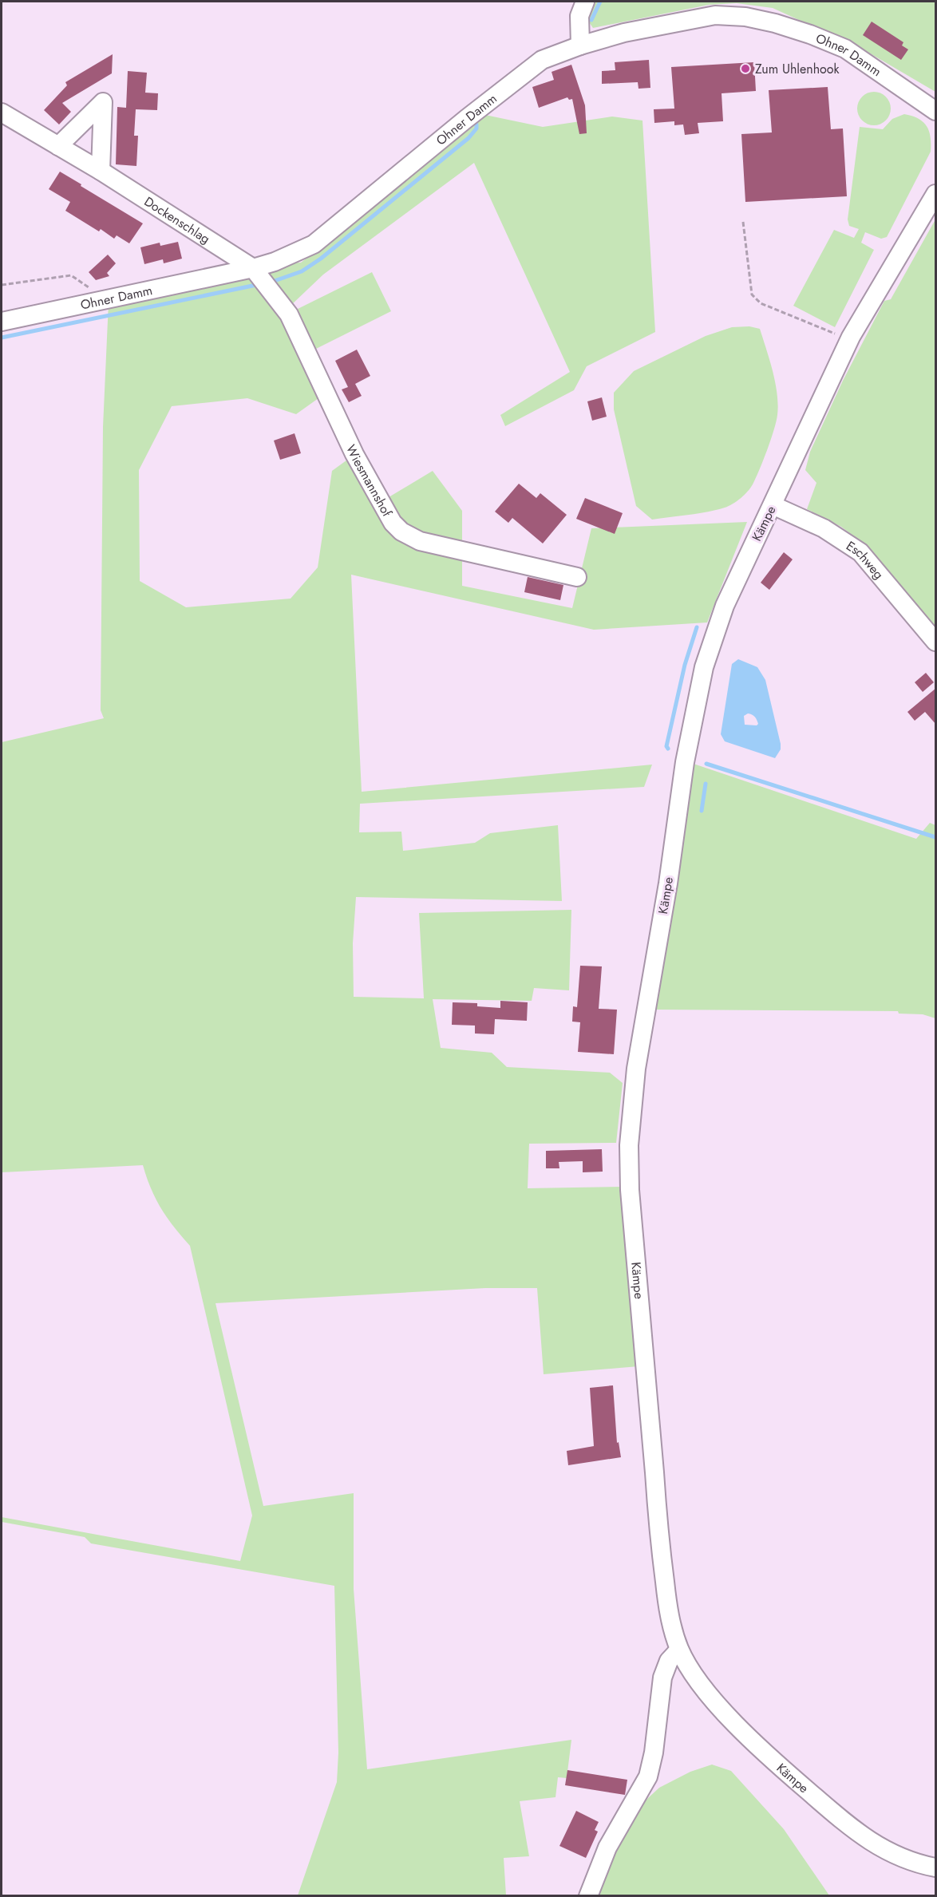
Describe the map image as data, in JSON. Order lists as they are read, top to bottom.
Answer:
{
  "streets": {
    "street": [
      "Ohner Damm",
      "Dockenschlag",
      "Wiesmannshof",
      "Kämpe",
      "Eschweg"
    ]
  },
  "crossings": [
    ["Ohner Damm", "Dockenschlag"],
    ["Ohner Damm", "Wiesmannshof"],
    ["Dockenschlag", "Wiesmannshof"],
    ["Kämpe", "Eschweg"]
  ],
  "places": ["Zum Uhlenhook"]
}
